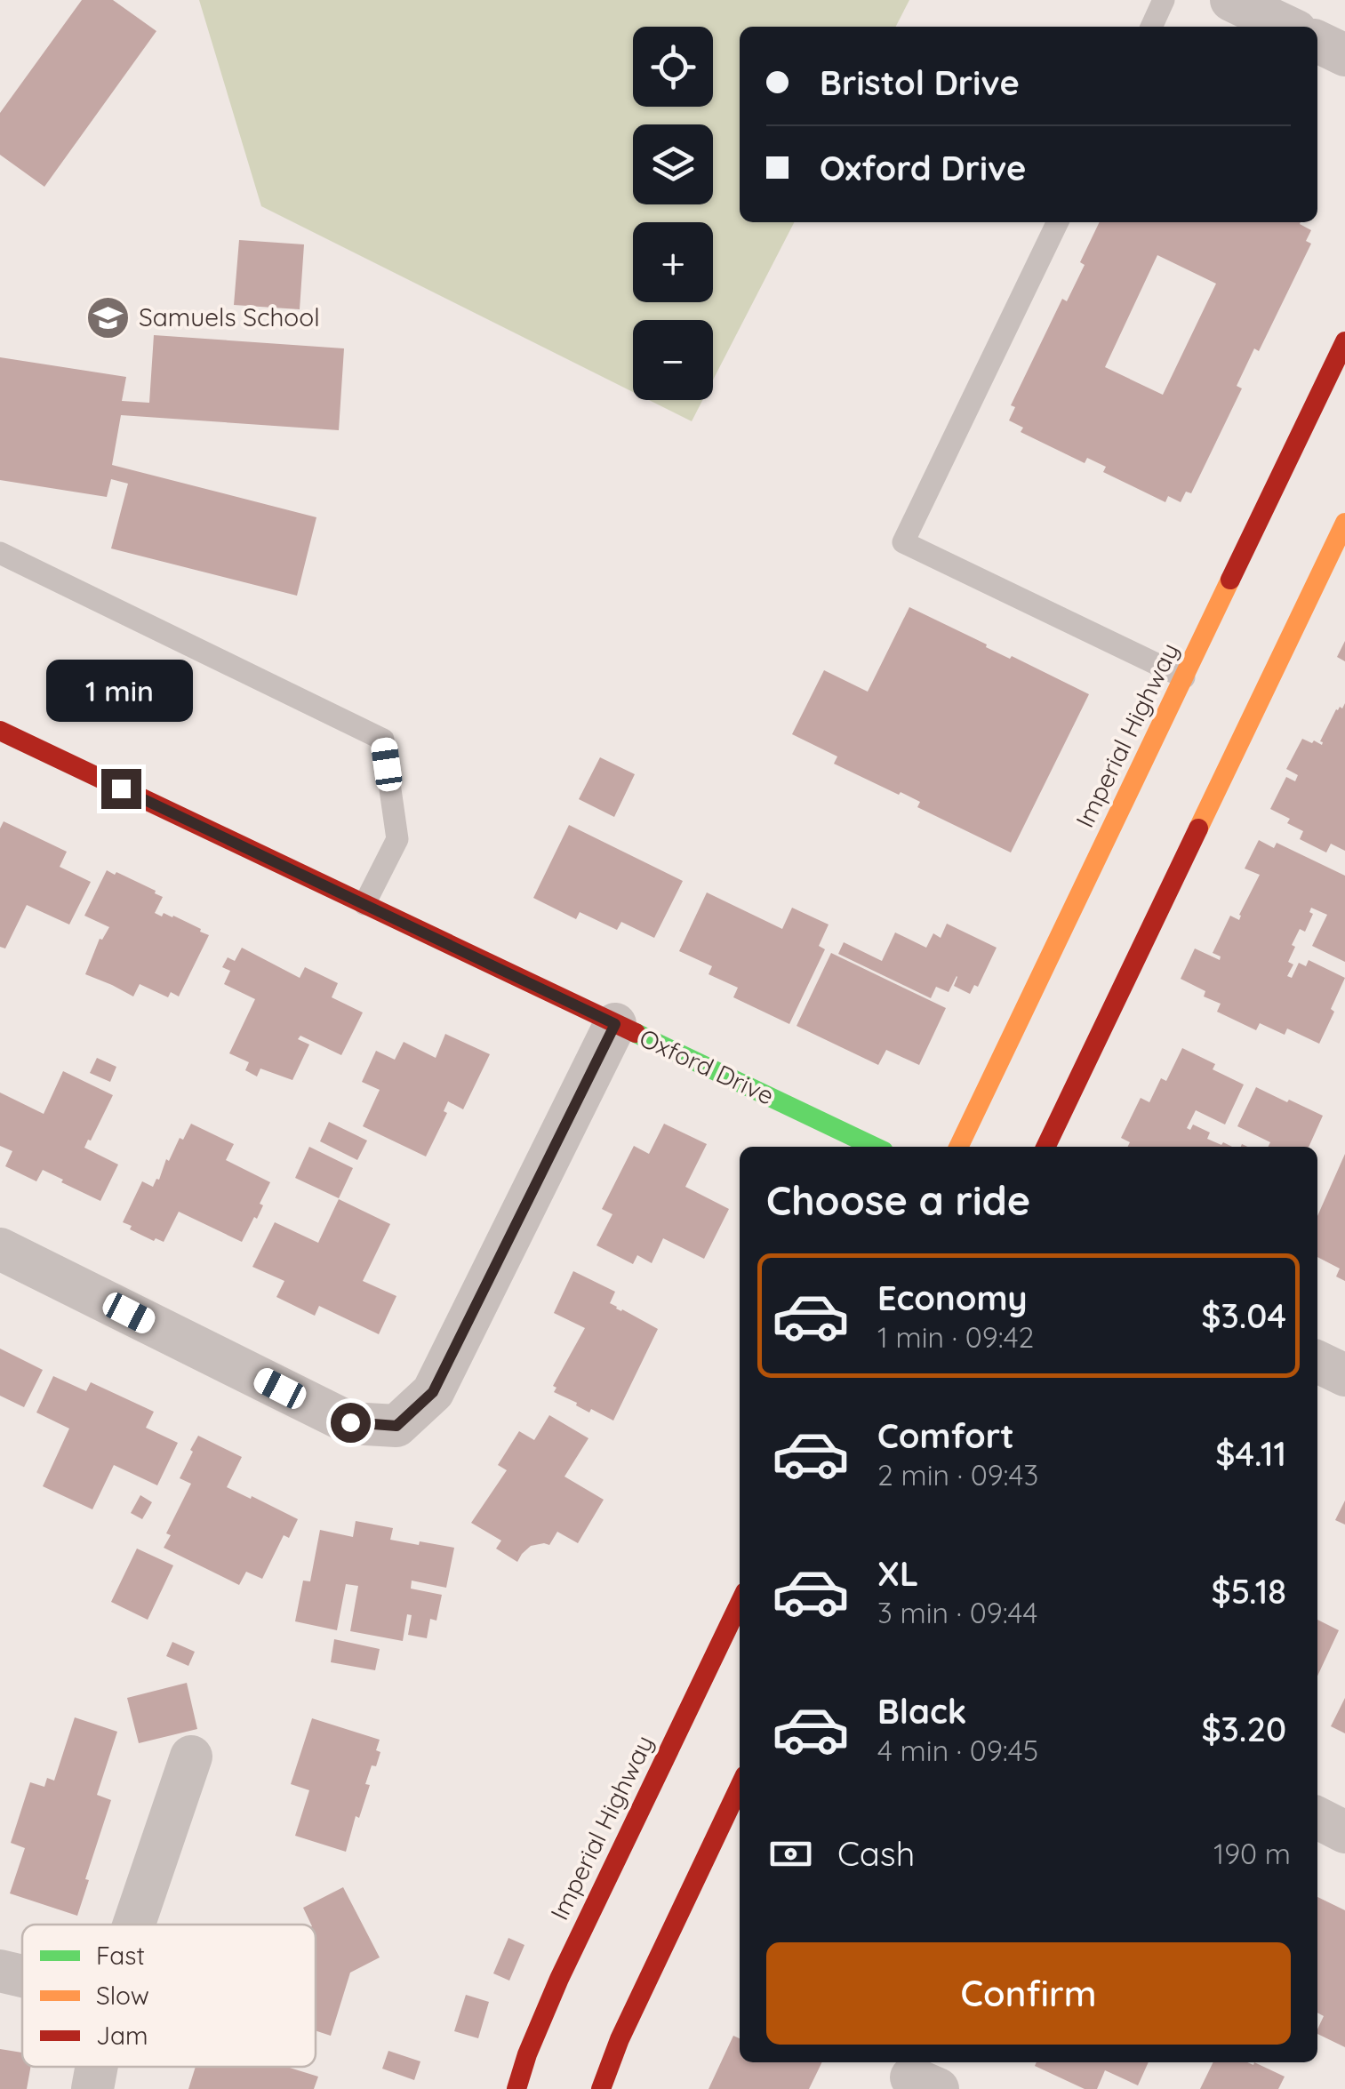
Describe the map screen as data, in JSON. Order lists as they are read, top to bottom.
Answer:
{
  "streets": {
    "main road": ["Imperial Highway", "Oxford Drive"]
  },
  "places": {
    "school or university": ["Samuels School"]
  },
  "legend": ["Fast", "Slow", "Jam"],
  "page": {
    "map_buttons": ["+", "−"],
    "banner": ["Bristol Drive", "Oxford Drive"],
    "bubble": "1 min",
    "heading": "Choose a ride",
    "list": [
      {
        "name": "Economy",
        "note": "1 min · 09:42",
        "value": "$3.04"
      },
      {
        "name": "Comfort",
        "note": "2 min · 09:43",
        "value": "$4.11"
      },
      {
        "name": "XL",
        "note": "3 min · 09:44",
        "value": "$5.18"
      },
      {
        "name": "Black",
        "note": "4 min · 09:45",
        "value": "$3.20"
      }
    ],
    "pay": ["Cash", "190 m"],
    "buttons": "Confirm"
  }
}
